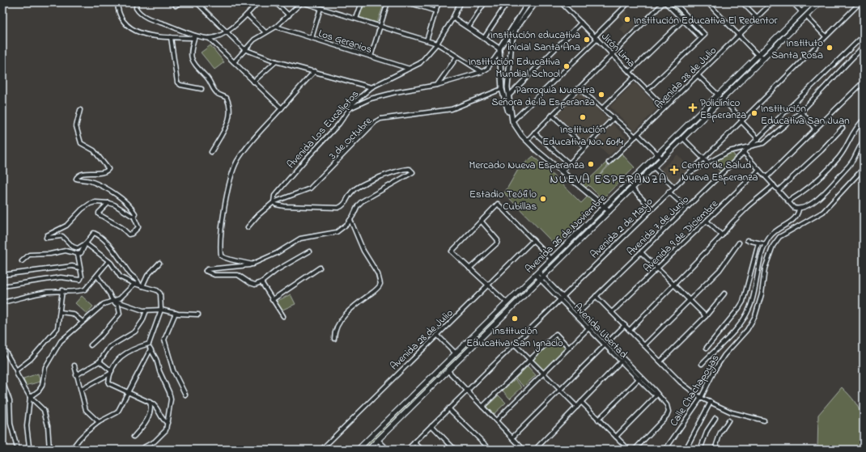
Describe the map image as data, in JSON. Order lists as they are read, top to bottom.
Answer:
{
  "streets": {
    "main road": ["Avenida 26 de Noviembre"],
    "street": [
      "Los Geranios",
      "Jirón Lima",
      "Avenida 28 de Julio",
      "Avenida Los Eucaliptos",
      "3 de Octubre",
      "Avenida 7 de Junio",
      "Avenida 2 de Mayo",
      "Avenida 9 de Diciembre",
      "Avenida Libertad",
      "Calle Chachapoyas"
    ]
  },
  "crossings": [
    ["Los Geranios", "Avenida Los Eucaliptos"],
    ["Jirón Lima", "Avenida 28 de Julio"],
    ["Avenida Los Eucaliptos", "3 de Octubre"],
    ["Avenida 7 de Junio", "Avenida Libertad"],
    ["Avenida 2 de Mayo", "Avenida Libertad"],
    ["Avenida 26 de Noviembre", "Avenida Libertad"]
  ],
  "districts": ["NUEVA ESPERANZA"],
  "places": {
    "other": [
      "Institución Educativa El Redentor",
      "Institución educativa inicial Santa Ana",
      "Instituto Santa Rosa",
      "Institución Educativa Mundial School",
      "Parroquia Nuestra Señora de la Esperanza",
      "Institución Educativa San Juan",
      "Institución Educativa No. 6014",
      "Mercado Nueva Esperanza",
      "Estadio Teófilo Cubillas",
      "Institución Educativa San Ignacio"
    ],
    "health": ["Policlínico Esperanza", "Centro de Salud Nueva Esperanza"]
  }
}
